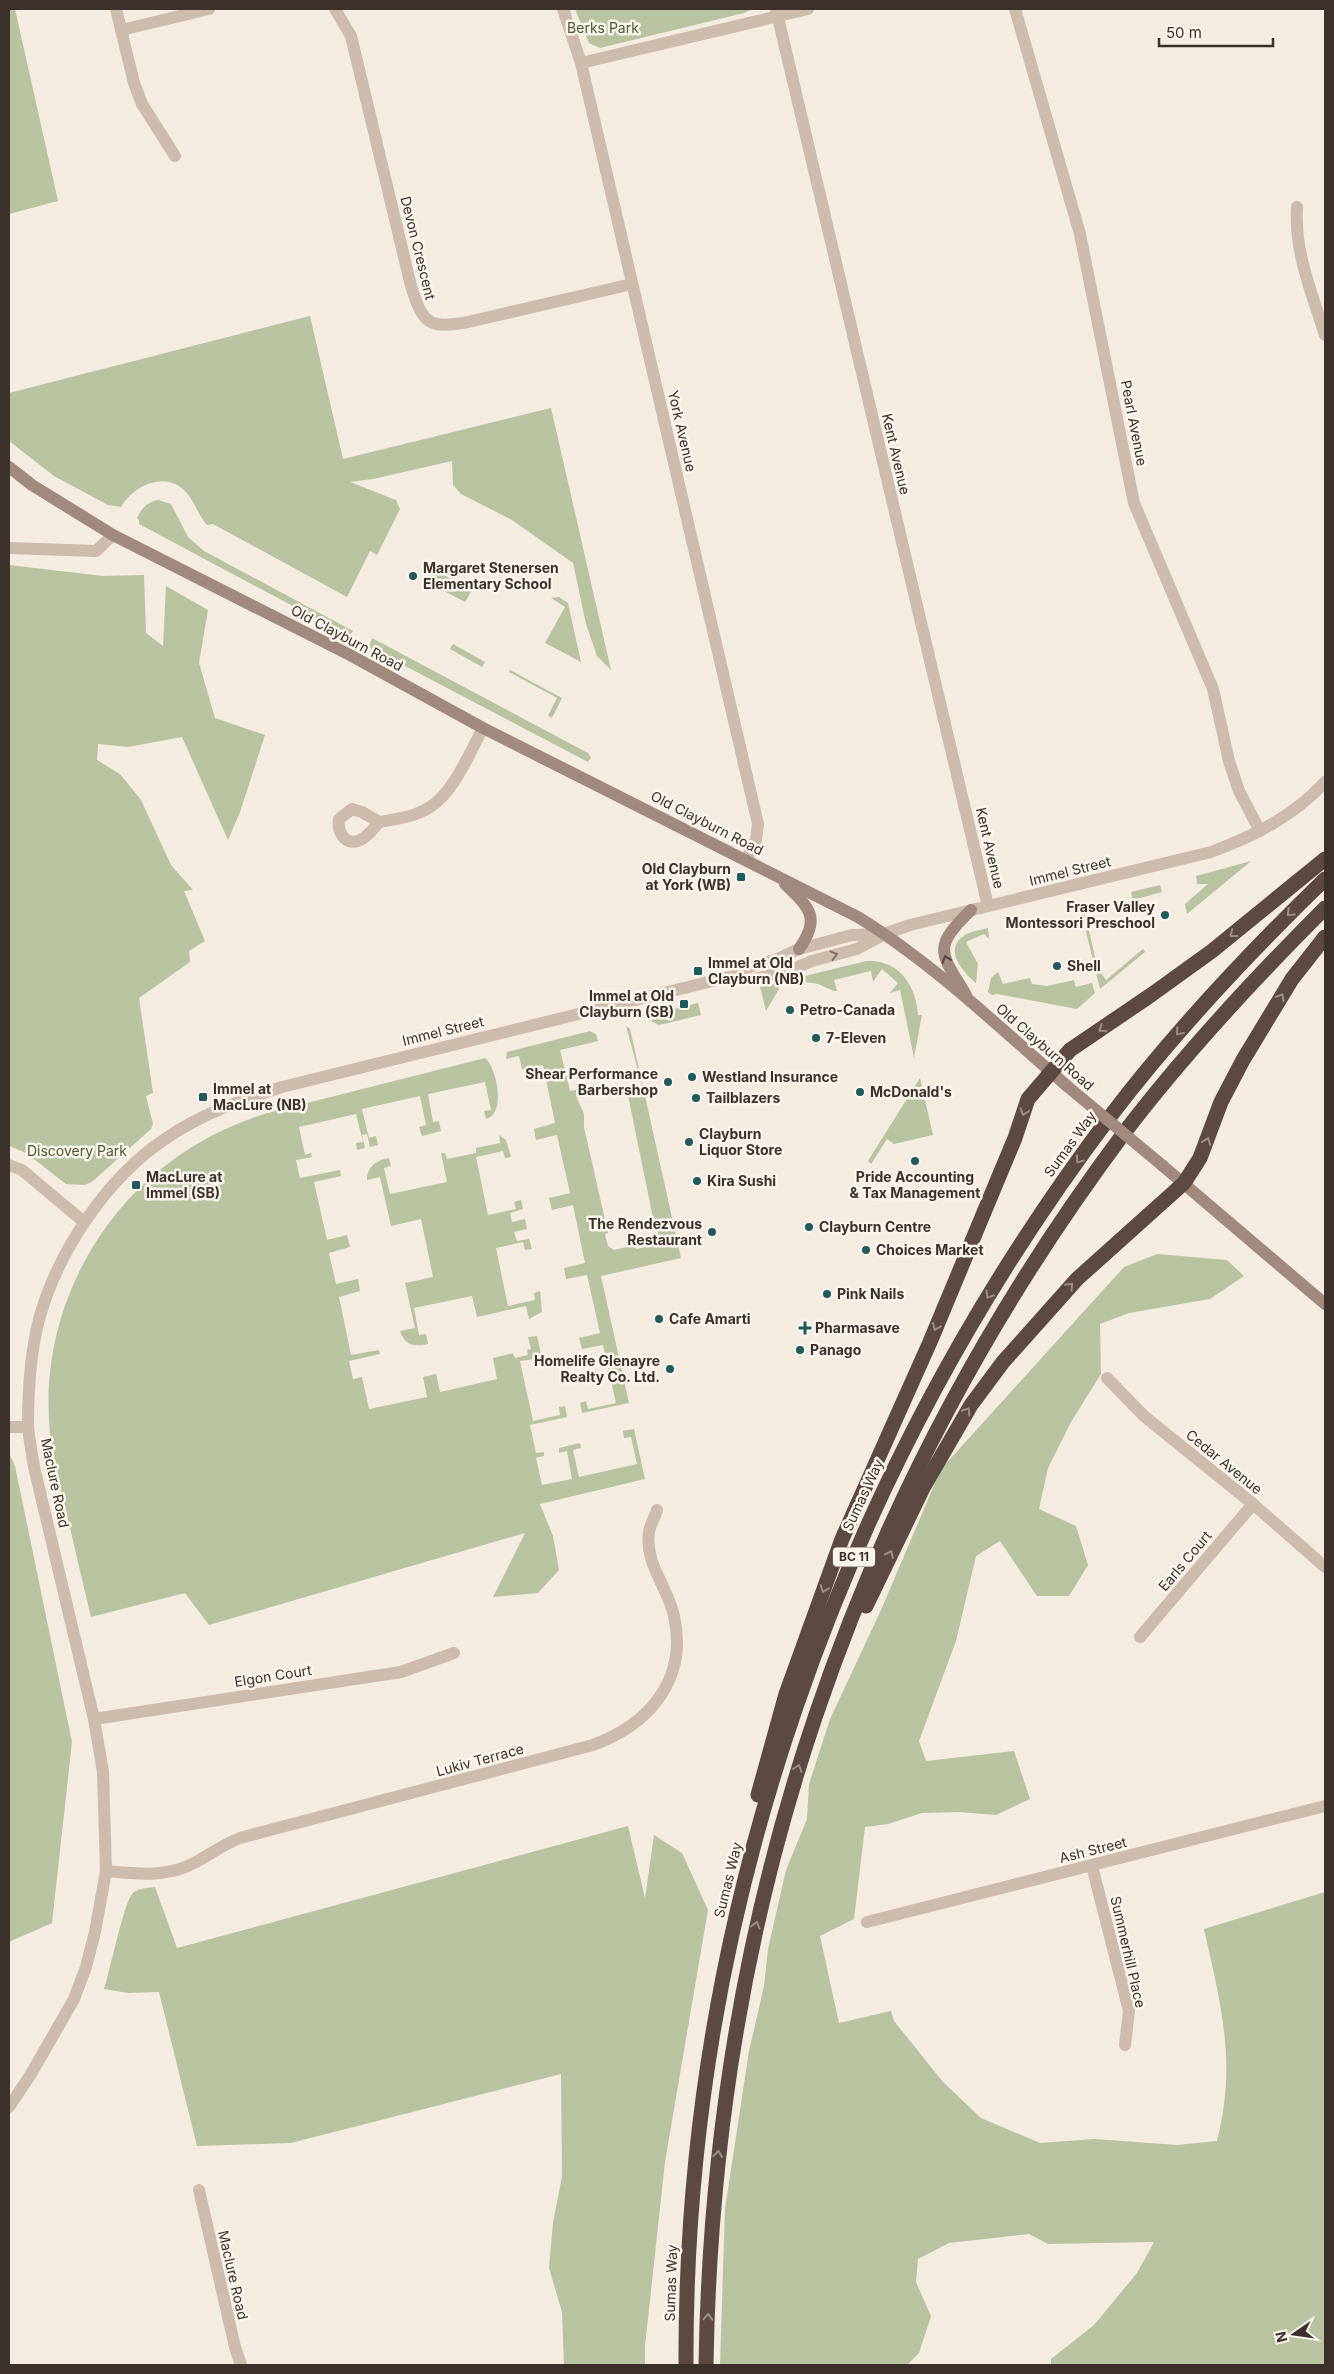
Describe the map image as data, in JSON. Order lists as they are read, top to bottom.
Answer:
{
  "streets": {
    "highway": ["Sumas Way", "BC 11"],
    "main road": ["Old Clayburn Road"],
    "street": [
      "Devon Crescent",
      "Pearl Avenue",
      "York Avenue",
      "Kent Avenue",
      "Immel Street",
      "Cedar Avenue",
      "Maclure Road",
      "Earls Court",
      "Elgon Court",
      "Lukiv Terrace",
      "Ash Street",
      "Summerhill Place"
    ]
  },
  "crossings": [
    ["Devon Crescent", "York Avenue"],
    ["Pearl Avenue", "Immel Street"],
    ["York Avenue", "Old Clayburn Road"],
    ["Kent Avenue", "Immel Street"],
    ["Old Clayburn Road", "Immel Street"],
    ["Immel Street", "Maclure Road"],
    ["Cedar Avenue", "Earls Court"],
    ["Maclure Road", "Elgon Court"],
    ["Maclure Road", "Lukiv Terrace"],
    ["Ash Street", "Summerhill Place"]
  ],
  "parks": ["Berks Park", "Discovery Park"],
  "places": {
    "other": [
      "Margaret Stenersen Elementary School",
      "Fraser Valley Montessori Preschool",
      "Shell",
      "Petro-Canada",
      "7-Eleven",
      "Westland Insurance",
      "Shear Performance Barbershop",
      "McDonald's",
      "Tailblazers",
      "Clayburn Liquor Store",
      "Pride Accounting & Tax Management",
      "Kira Sushi",
      "Clayburn Centre",
      "The Rendezvous Restaurant",
      "Choices Market",
      "Pink Nails",
      "Cafe Amarti",
      "Panago",
      "Homelife Glenayre Realty Co. Ltd."
    ],
    "transit": [
      "Old Clayburn at York (WB)",
      "Immel at Old Clayburn (NB)",
      "Immel at Old Clayburn (SB)",
      "Immel at MacLure (NB)",
      "MacLure at Immel (SB)"
    ],
    "health": ["Pharmasave"]
  },
  "scale_bar": "50 m",
  "north": "left"
}
